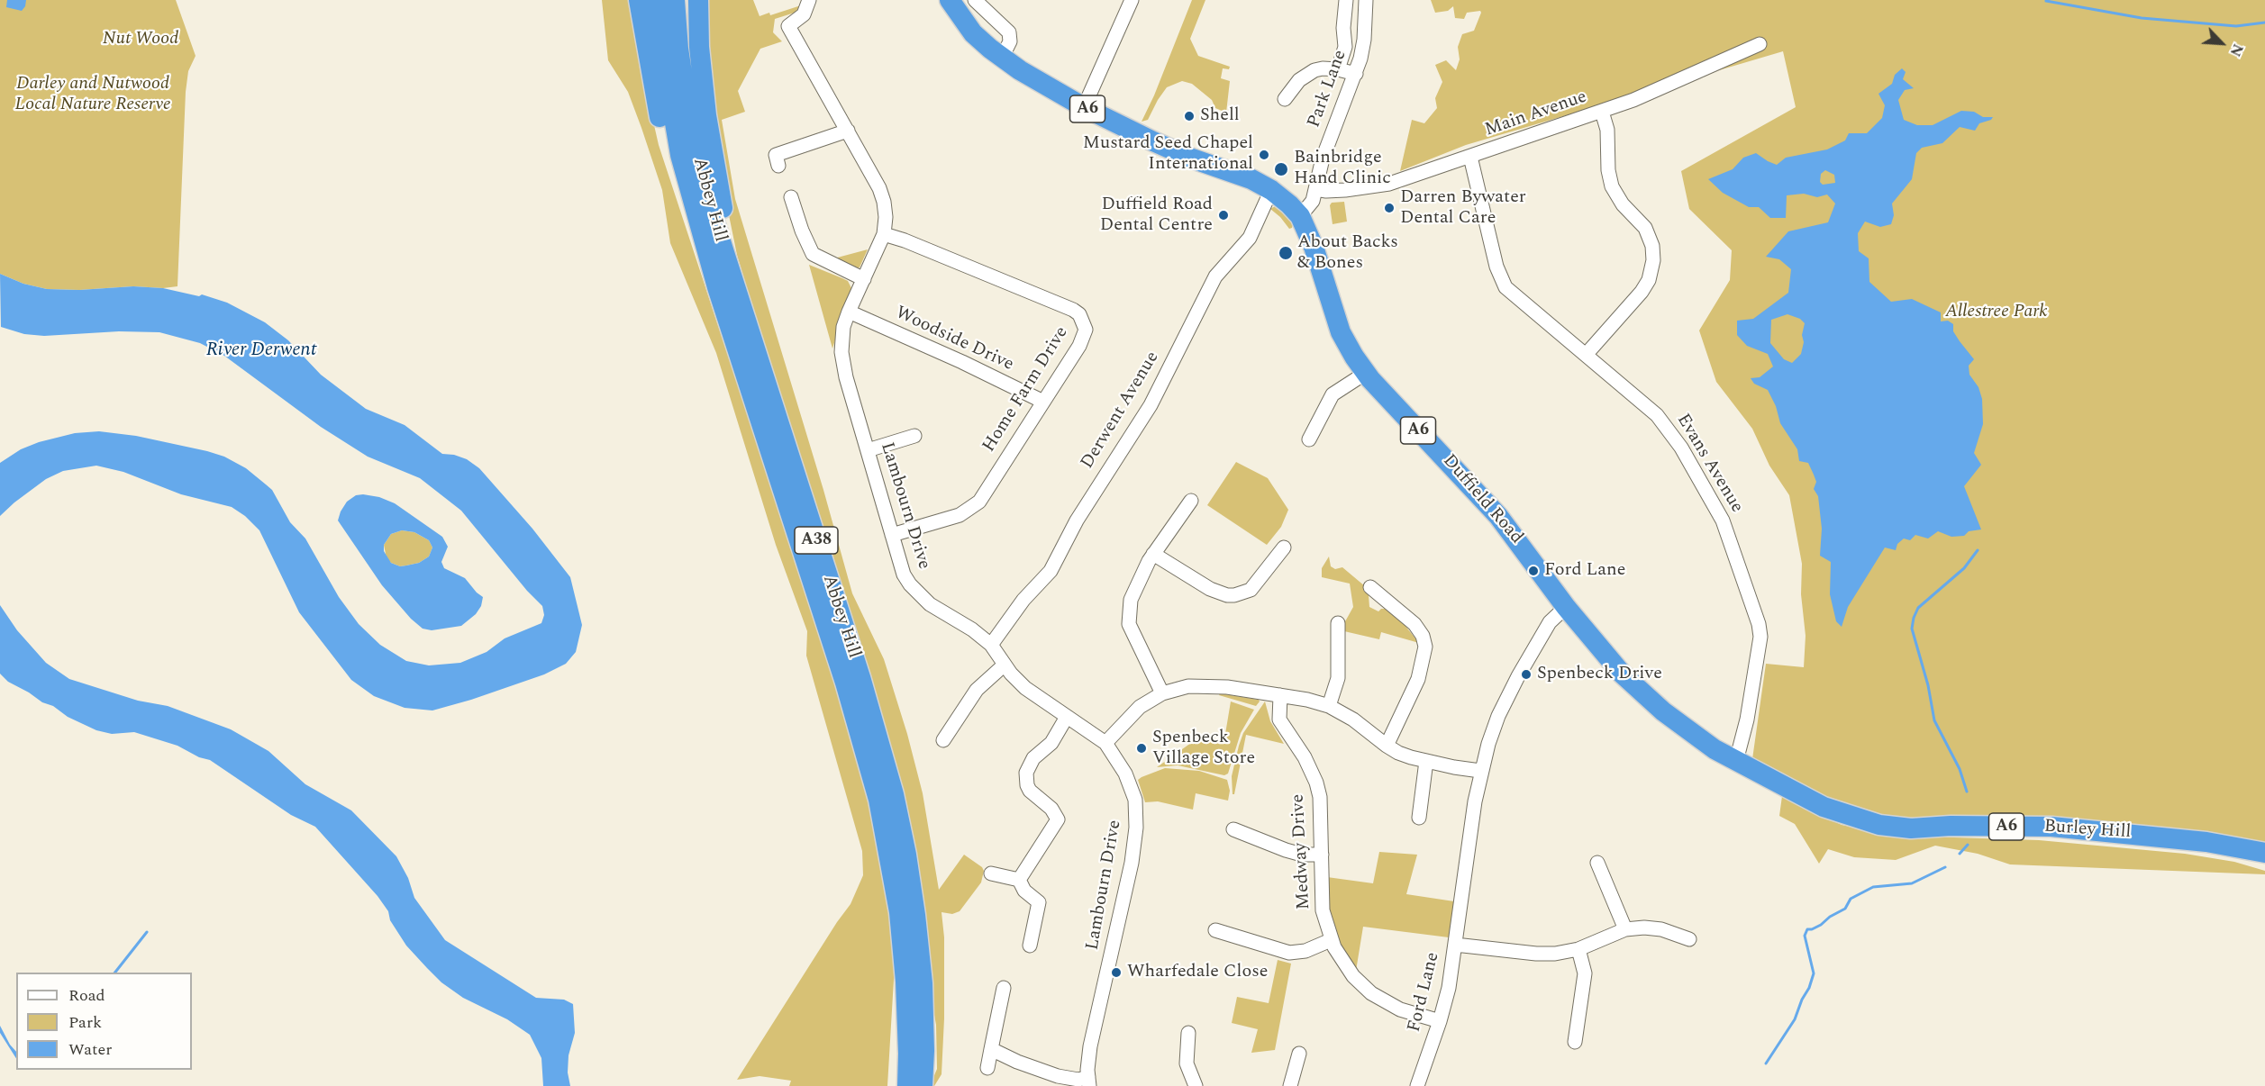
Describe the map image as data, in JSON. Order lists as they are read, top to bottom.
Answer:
{
  "streets": {
    "highway": [
      "A6",
      "Abbey Hill",
      "Duffield Road",
      "A38",
      "Burley Hill"
    ],
    "street": [
      "Park Lane",
      "Main Avenue",
      "Woodside Drive",
      "Home Farm Drive",
      "Derwent Avenue",
      "Evans Avenue",
      "Lambourn Drive",
      "Medway Drive",
      "Ford Lane"
    ]
  },
  "crossings": [
    ["Park Lane", "Main Avenue"],
    ["Main Avenue", "Evans Avenue"],
    ["Woodside Drive", "Home Farm Drive"],
    ["Woodside Drive", "Lambourn Drive"],
    ["Home Farm Drive", "Lambourn Drive"],
    ["Derwent Avenue", "Duffield Road"],
    ["Derwent Avenue", "Lambourn Drive"],
    ["Evans Avenue", "Duffield Road"],
    ["Duffield Road", "Burley Hill"],
    ["Duffield Road", "Ford Lane"],
    ["Medway Drive", "Ford Lane"]
  ],
  "water": ["River Derwent"],
  "parks": ["Nut Wood", "Darley and Nutwood Local Nature Reserve", "Allestree Park"],
  "places": [
    "Shell",
    "Mustard Seed Chapel International",
    "Bainbridge Hand Clinic",
    "Darren Bywater Dental Care",
    "Duffield Road Dental Centre",
    "About Backs & Bones",
    "Ford Lane",
    "Spenbeck Drive",
    "Spenbeck Village Store",
    "Wharfedale Close"
  ],
  "legend": ["Road", "Park", "Water"],
  "north": "bottom right"
}
